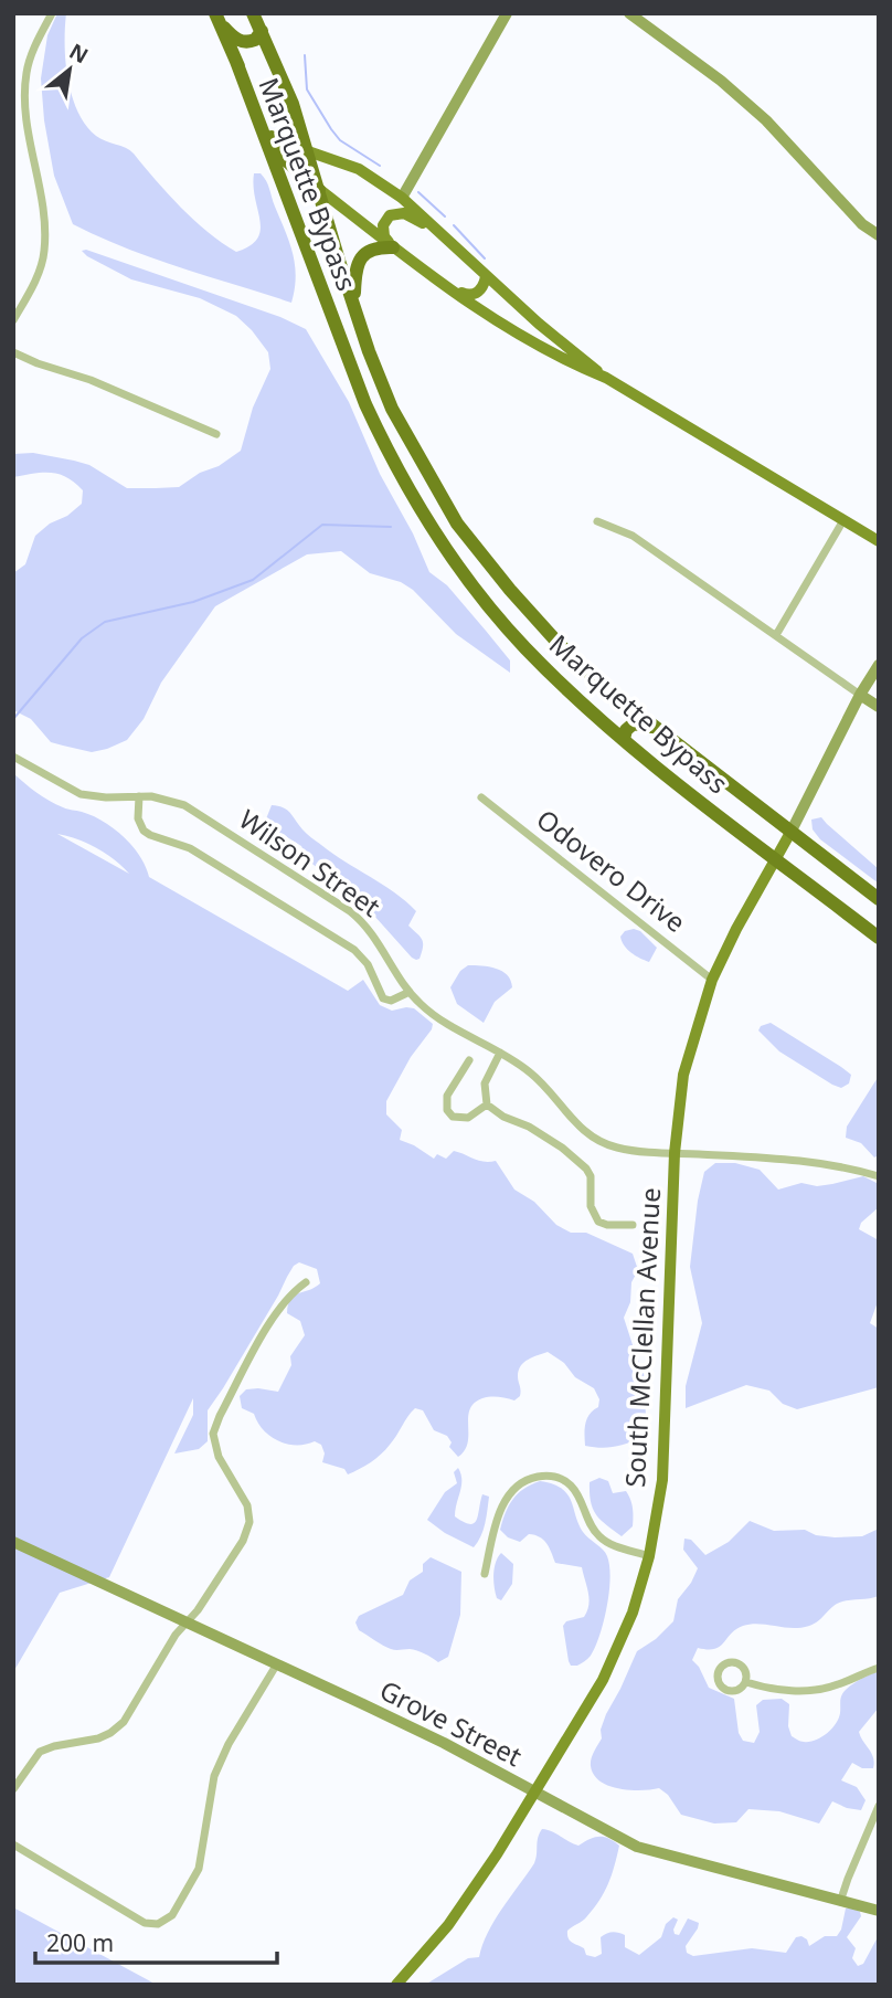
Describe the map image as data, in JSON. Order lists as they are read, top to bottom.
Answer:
{
  "streets": {
    "highway": ["Marquette Bypass"],
    "main road": ["South McClellan Avenue", "Grove Street"],
    "street": ["Wilson Street", "Odovero Drive"]
  },
  "crossings": [
    ["Marquette Bypass", "South McClellan Avenue"],
    ["Wilson Street", "South McClellan Avenue"],
    ["Odovero Drive", "South McClellan Avenue"],
    ["South McClellan Avenue", "Grove Street"]
  ],
  "scale_bar": "200 m",
  "north": "top right"
}
